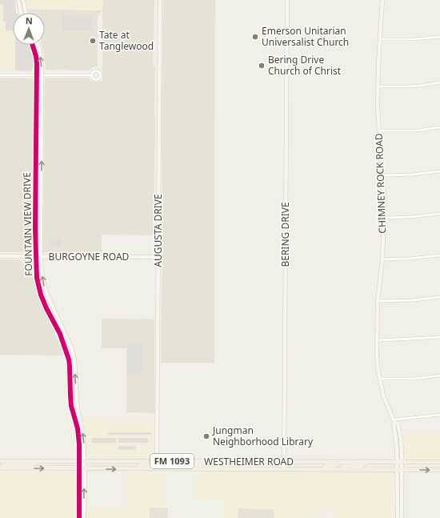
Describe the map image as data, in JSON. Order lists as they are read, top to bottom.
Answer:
{
  "streets": {
    "main road": [
      "CHIMNEY ROCK ROAD",
      "FOUNTAIN VIEW DRIVE",
      "AUGUSTA DRIVE",
      "BERING DRIVE",
      "BURGOYNE ROAD",
      "FM 1093",
      "WESTHEIMER ROAD"
    ]
  },
  "crossings": [
    ["CHIMNEY ROCK ROAD", "WESTHEIMER ROAD"],
    ["FOUNTAIN VIEW DRIVE", "BURGOYNE ROAD"],
    ["FOUNTAIN VIEW DRIVE", "WESTHEIMER ROAD"],
    ["AUGUSTA DRIVE", "BURGOYNE ROAD"],
    ["AUGUSTA DRIVE", "WESTHEIMER ROAD"],
    ["BERING DRIVE", "WESTHEIMER ROAD"]
  ],
  "places": [
    "Emerson Unitarian Universalist Church",
    "Tate at Tanglewood",
    "Bering Drive Church of Christ",
    "Jungman Neighborhood Library"
  ],
  "north": "top"
}
